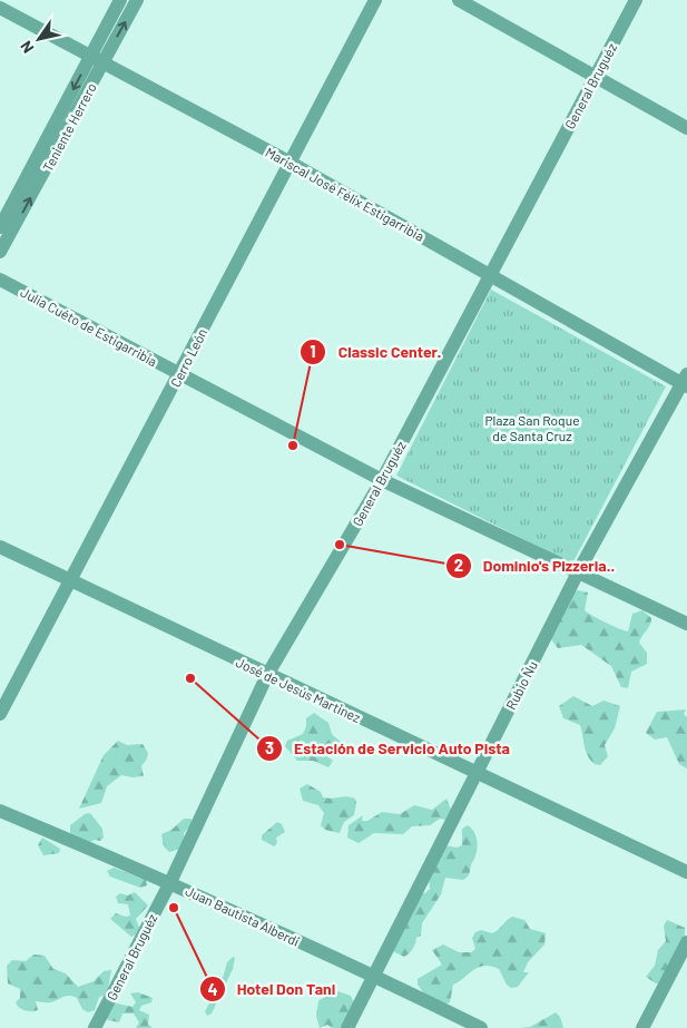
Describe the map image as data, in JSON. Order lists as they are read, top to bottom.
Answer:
{
  "streets": {
    "street": [
      "General Bruguéz",
      "Teniente Herrero",
      "Mariscal José Félix Estigarribia",
      "Julia Cuéto de Estigarribia",
      "Cerro León",
      "Rubio Ñu",
      "José de Jesús Martinez",
      "Juan Bautista Alberdi"
    ]
  },
  "crossings": [
    ["General Bruguéz", "Mariscal José Félix Estigarribia"],
    ["General Bruguéz", "Julia Cuéto de Estigarribia"],
    ["General Bruguéz", "José de Jesús Martinez"],
    ["General Bruguéz", "Juan Bautista Alberdi"],
    ["Teniente Herrero", "Mariscal José Félix Estigarribia"],
    ["Mariscal José Félix Estigarribia", "Cerro León"],
    ["Mariscal José Félix Estigarribia", "Rubio Ñu"],
    ["Julia Cuéto de Estigarribia", "Cerro León"],
    ["Julia Cuéto de Estigarribia", "Rubio Ñu"],
    ["Cerro León", "José de Jesús Martinez"],
    ["Rubio Ñu", "José de Jesús Martinez"],
    ["Rubio Ñu", "Juan Bautista Alberdi"]
  ],
  "parks": ["Plaza San Roque de Santa Cruz"],
  "places": [
    "Classic Center.",
    "Dominio's Pizzeria..",
    "Estación de Servicio Auto Pista",
    "Hotel Don Tani"
  ],
  "north": "bottom left"
}
